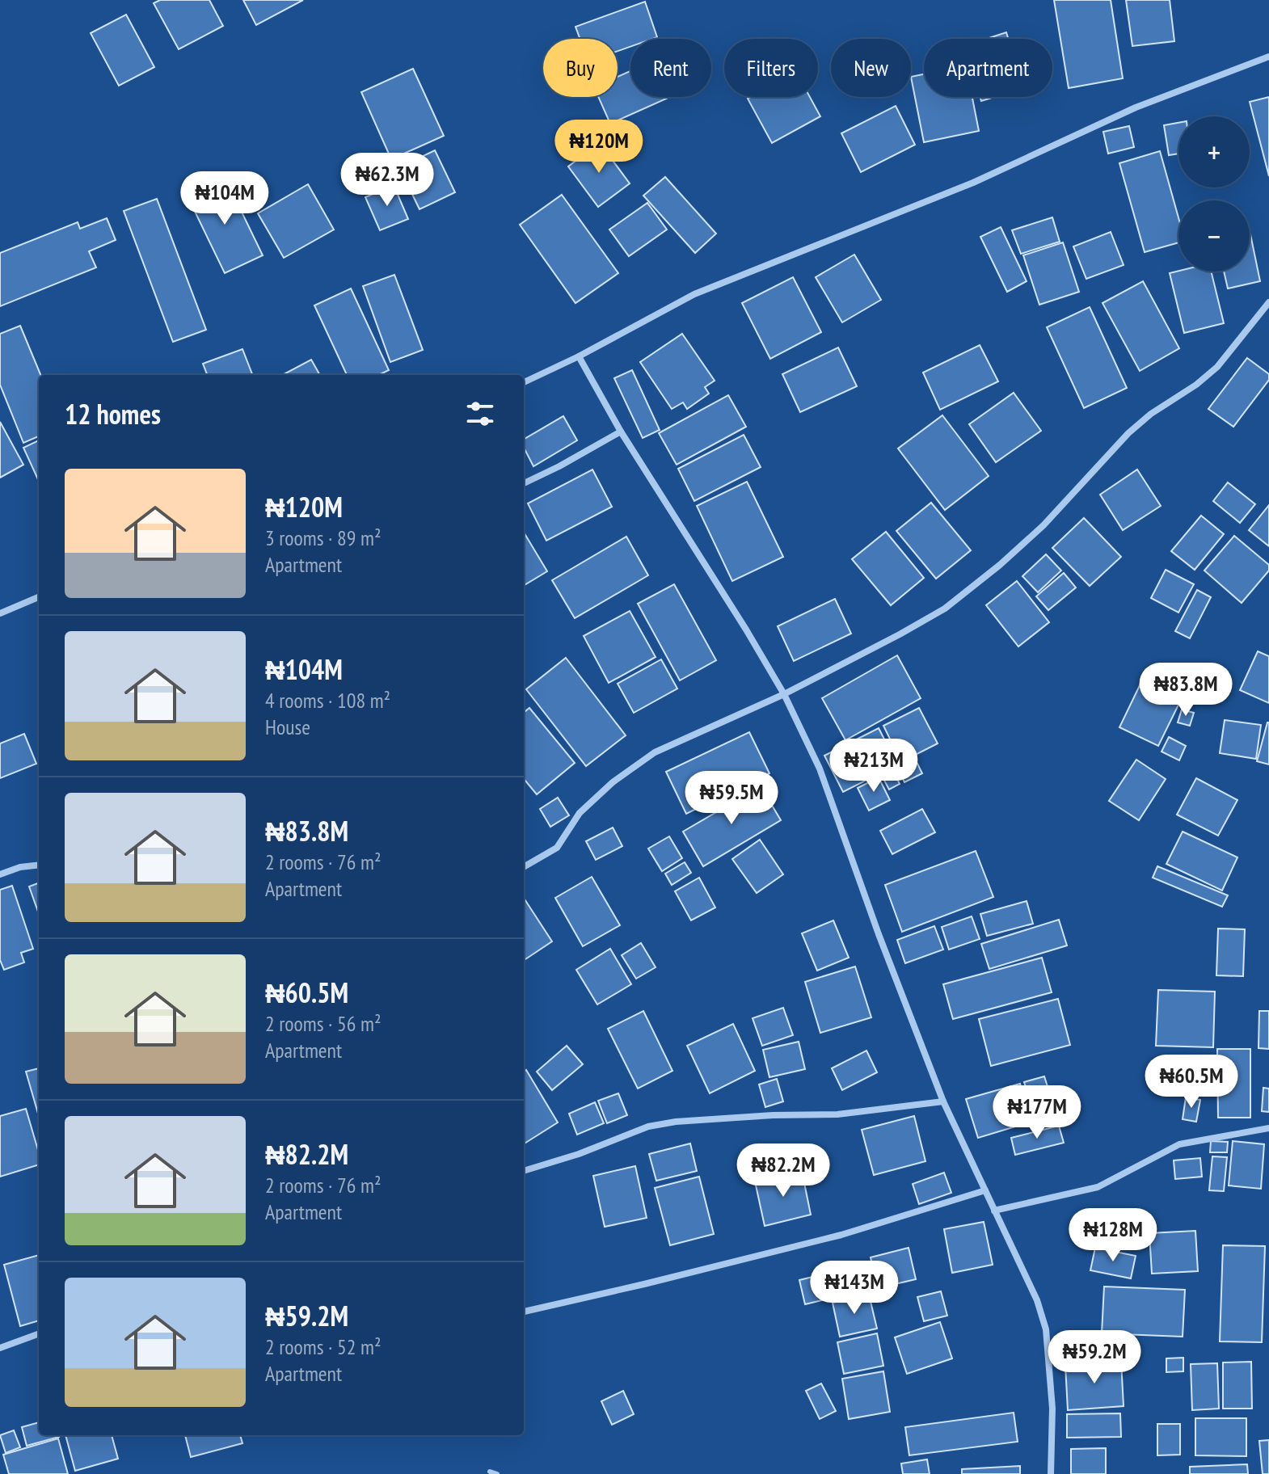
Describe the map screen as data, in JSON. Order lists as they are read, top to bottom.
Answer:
{
  "page": {
    "chip": [
      "Buy",
      "Rent",
      "Filters",
      "New",
      "Apartment"
    ],
    "map_buttons": ["+", "−"],
    "price": [
      "₦120M",
      "₦62.3M",
      "₦104M",
      "₦83.8M",
      "₦213M",
      "₦59.5M",
      "₦60.5M",
      "₦177M",
      "₦82.2M",
      "₦128M",
      "₦143M",
      "₦59.2M"
    ],
    "heading": "12 homes",
    "list": [
      {
        "name": "₦120M",
        "note": "3 rooms · 89 m² · Apartment"
      },
      {
        "name": "₦104M",
        "note": "4 rooms · 108 m² · House"
      },
      {
        "name": "₦83.8M",
        "note": "2 rooms · 76 m² · Apartment"
      },
      {
        "name": "₦60.5M",
        "note": "2 rooms · 56 m² · Apartment"
      },
      {
        "name": "₦82.2M",
        "note": "2 rooms · 76 m² · Apartment"
      },
      {
        "name": "₦59.2M",
        "note": "2 rooms · 52 m² · Apartment"
      }
    ]
  }
}
